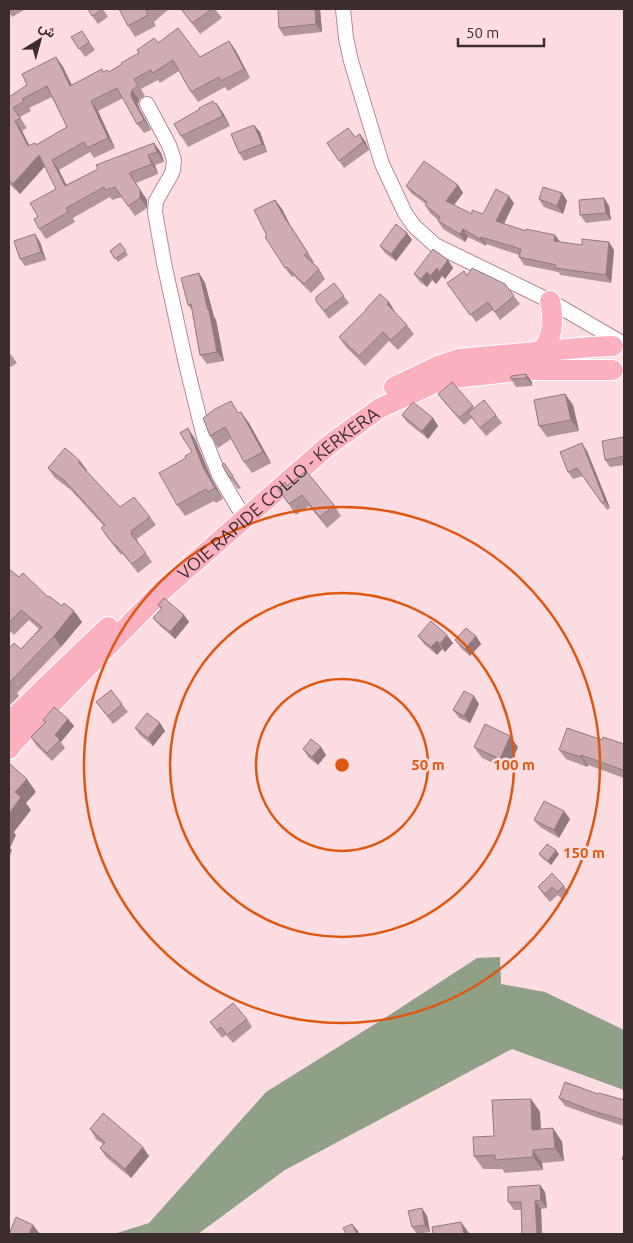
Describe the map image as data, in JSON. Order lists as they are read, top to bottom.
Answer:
{
  "streets": {
    "highway": ["VOIE RAPIDE COLLO - KERKERA"]
  },
  "scale_bar": "50 m",
  "north": "top right",
  "rings": ["50 m", "100 m", "150 m"]
}
